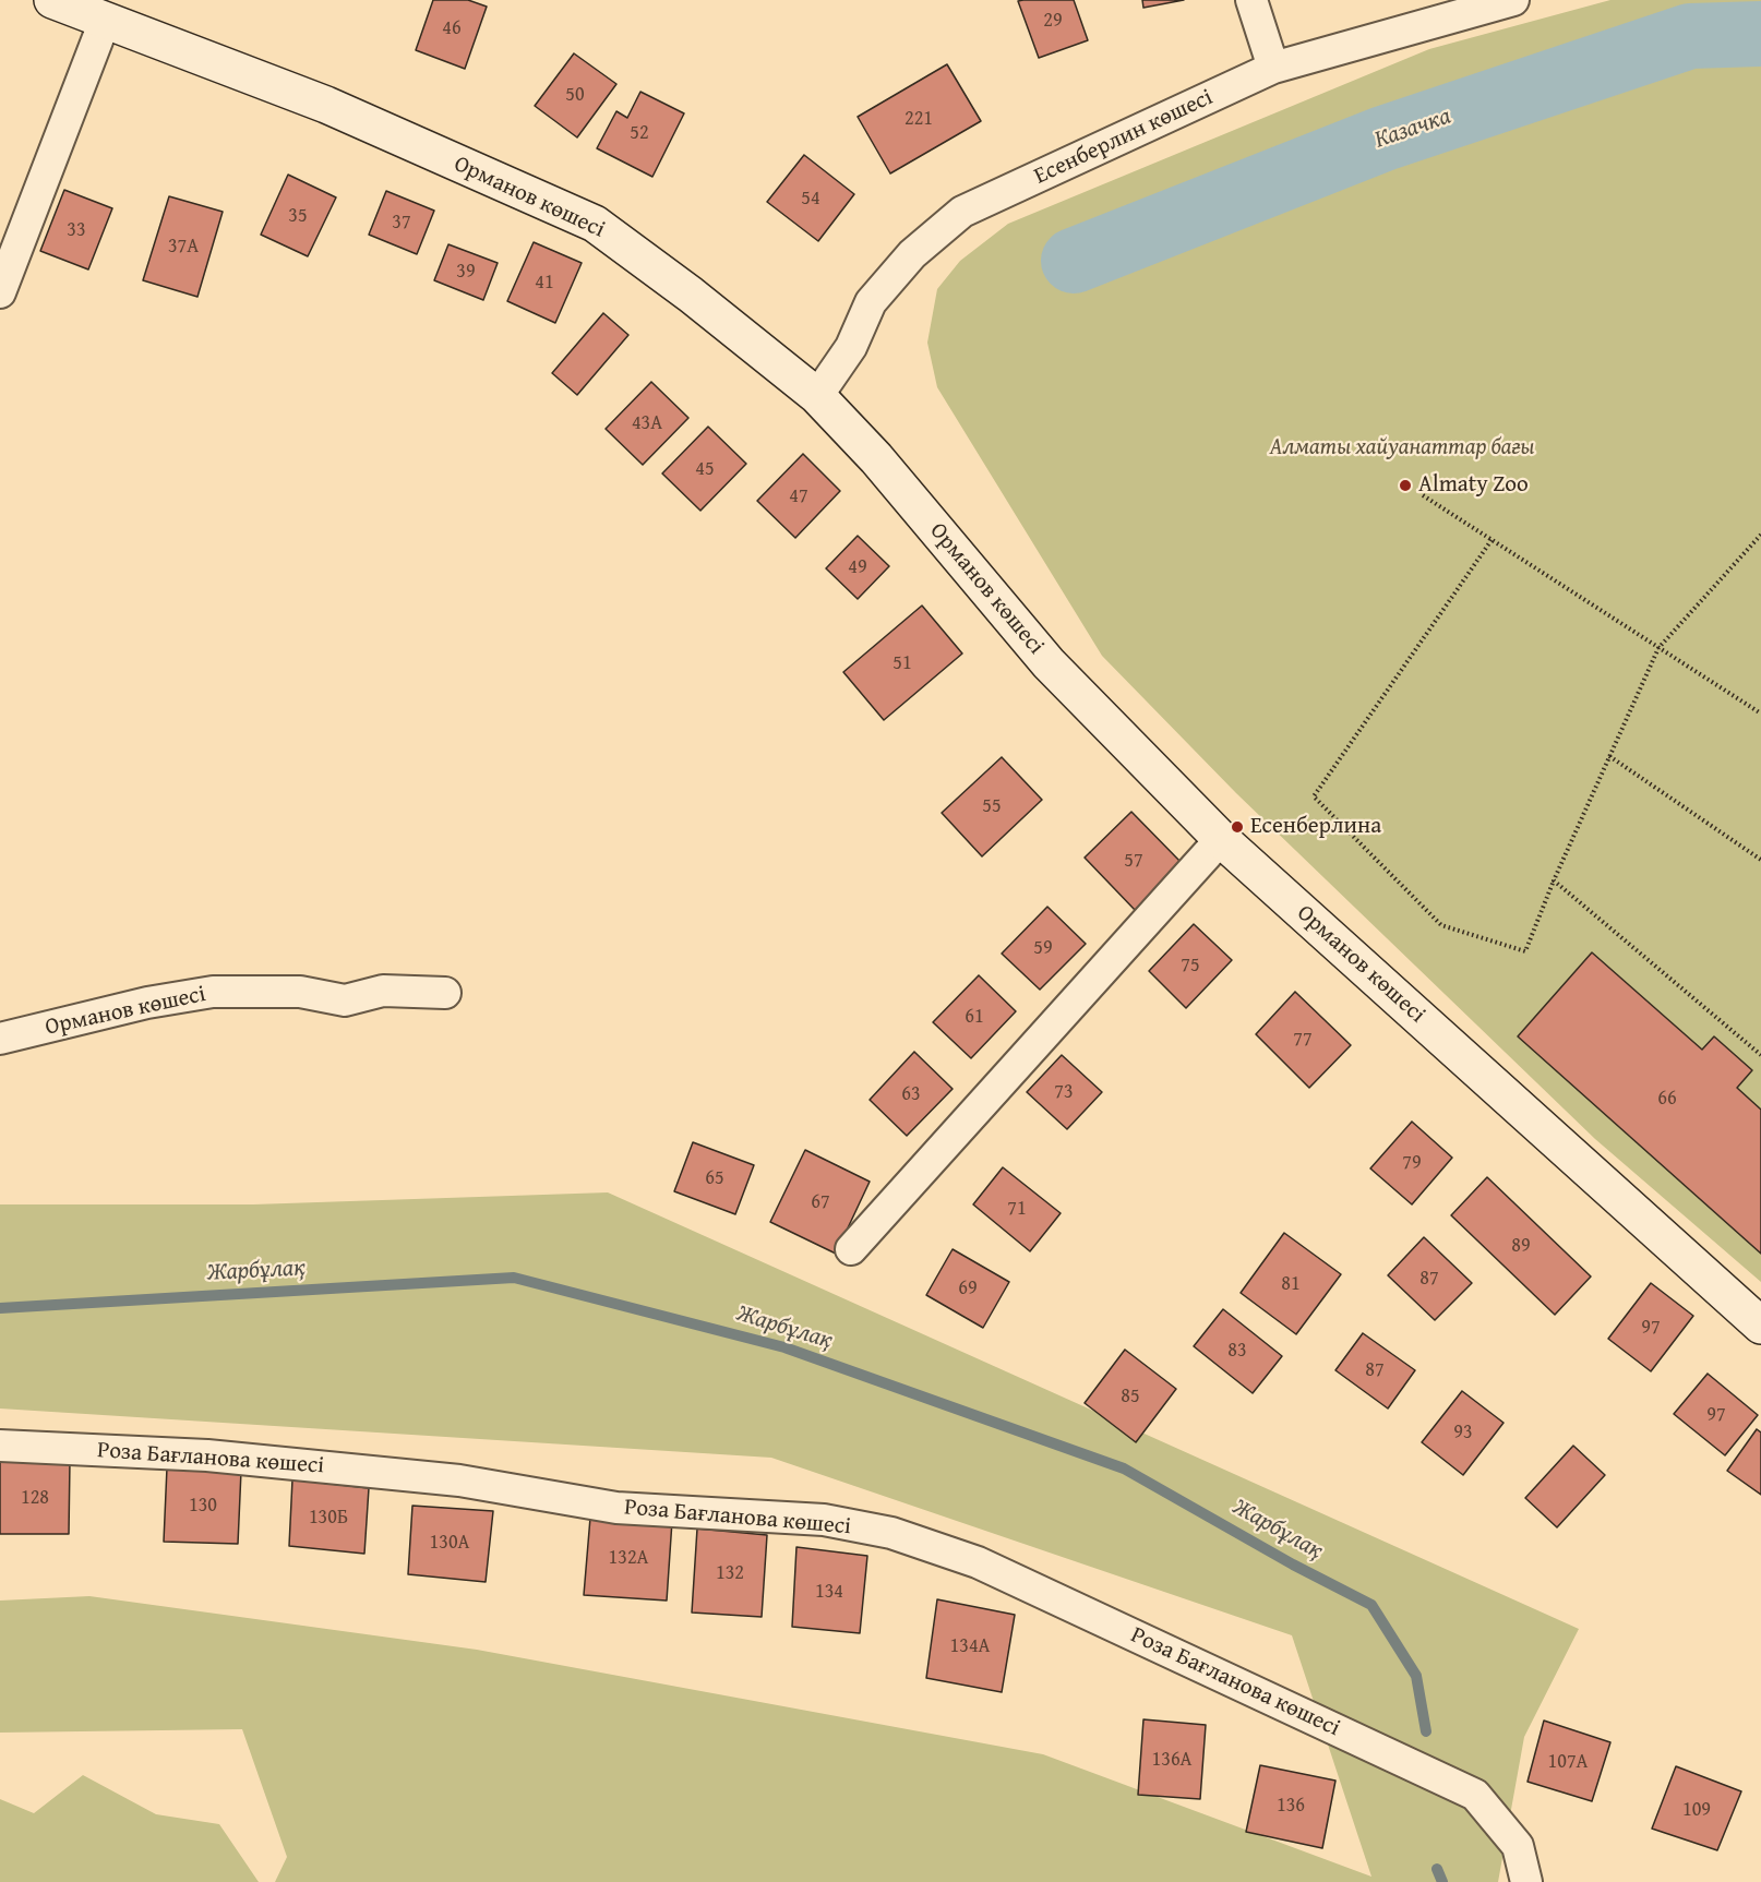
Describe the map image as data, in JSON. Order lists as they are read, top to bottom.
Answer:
{
  "streets": {
    "street": ["Есенберлин көшесі", "Орманов көшесі", "Роза Бағланова көшесі"]
  },
  "crossings": [
    ["Есенберлин көшесі", "Орманов көшесі"]
  ],
  "water": ["Казачка", "Жарбұлақ"],
  "parks": ["Алматы хайуанаттар бағы"],
  "places": ["Almaty Zoo", "Есенберлина"],
  "house_numbers": [
    "29",
    "46",
    "50",
    "221",
    "52",
    "54",
    "35",
    "37",
    "33",
    "37А",
    "39",
    "41",
    "43А",
    "45",
    "47",
    "49",
    "51",
    "55",
    "57",
    "59",
    "75",
    "61",
    "77",
    "73",
    "63",
    "66",
    "79",
    "65",
    "67",
    "71",
    "89",
    "87",
    "81",
    "69",
    "97",
    "83",
    "87",
    "85",
    "97",
    "93",
    "128",
    "130",
    "130Б",
    "130А",
    "132А",
    "132",
    "134",
    "134А",
    "136А",
    "107А",
    "136",
    "109"
  ]
}
